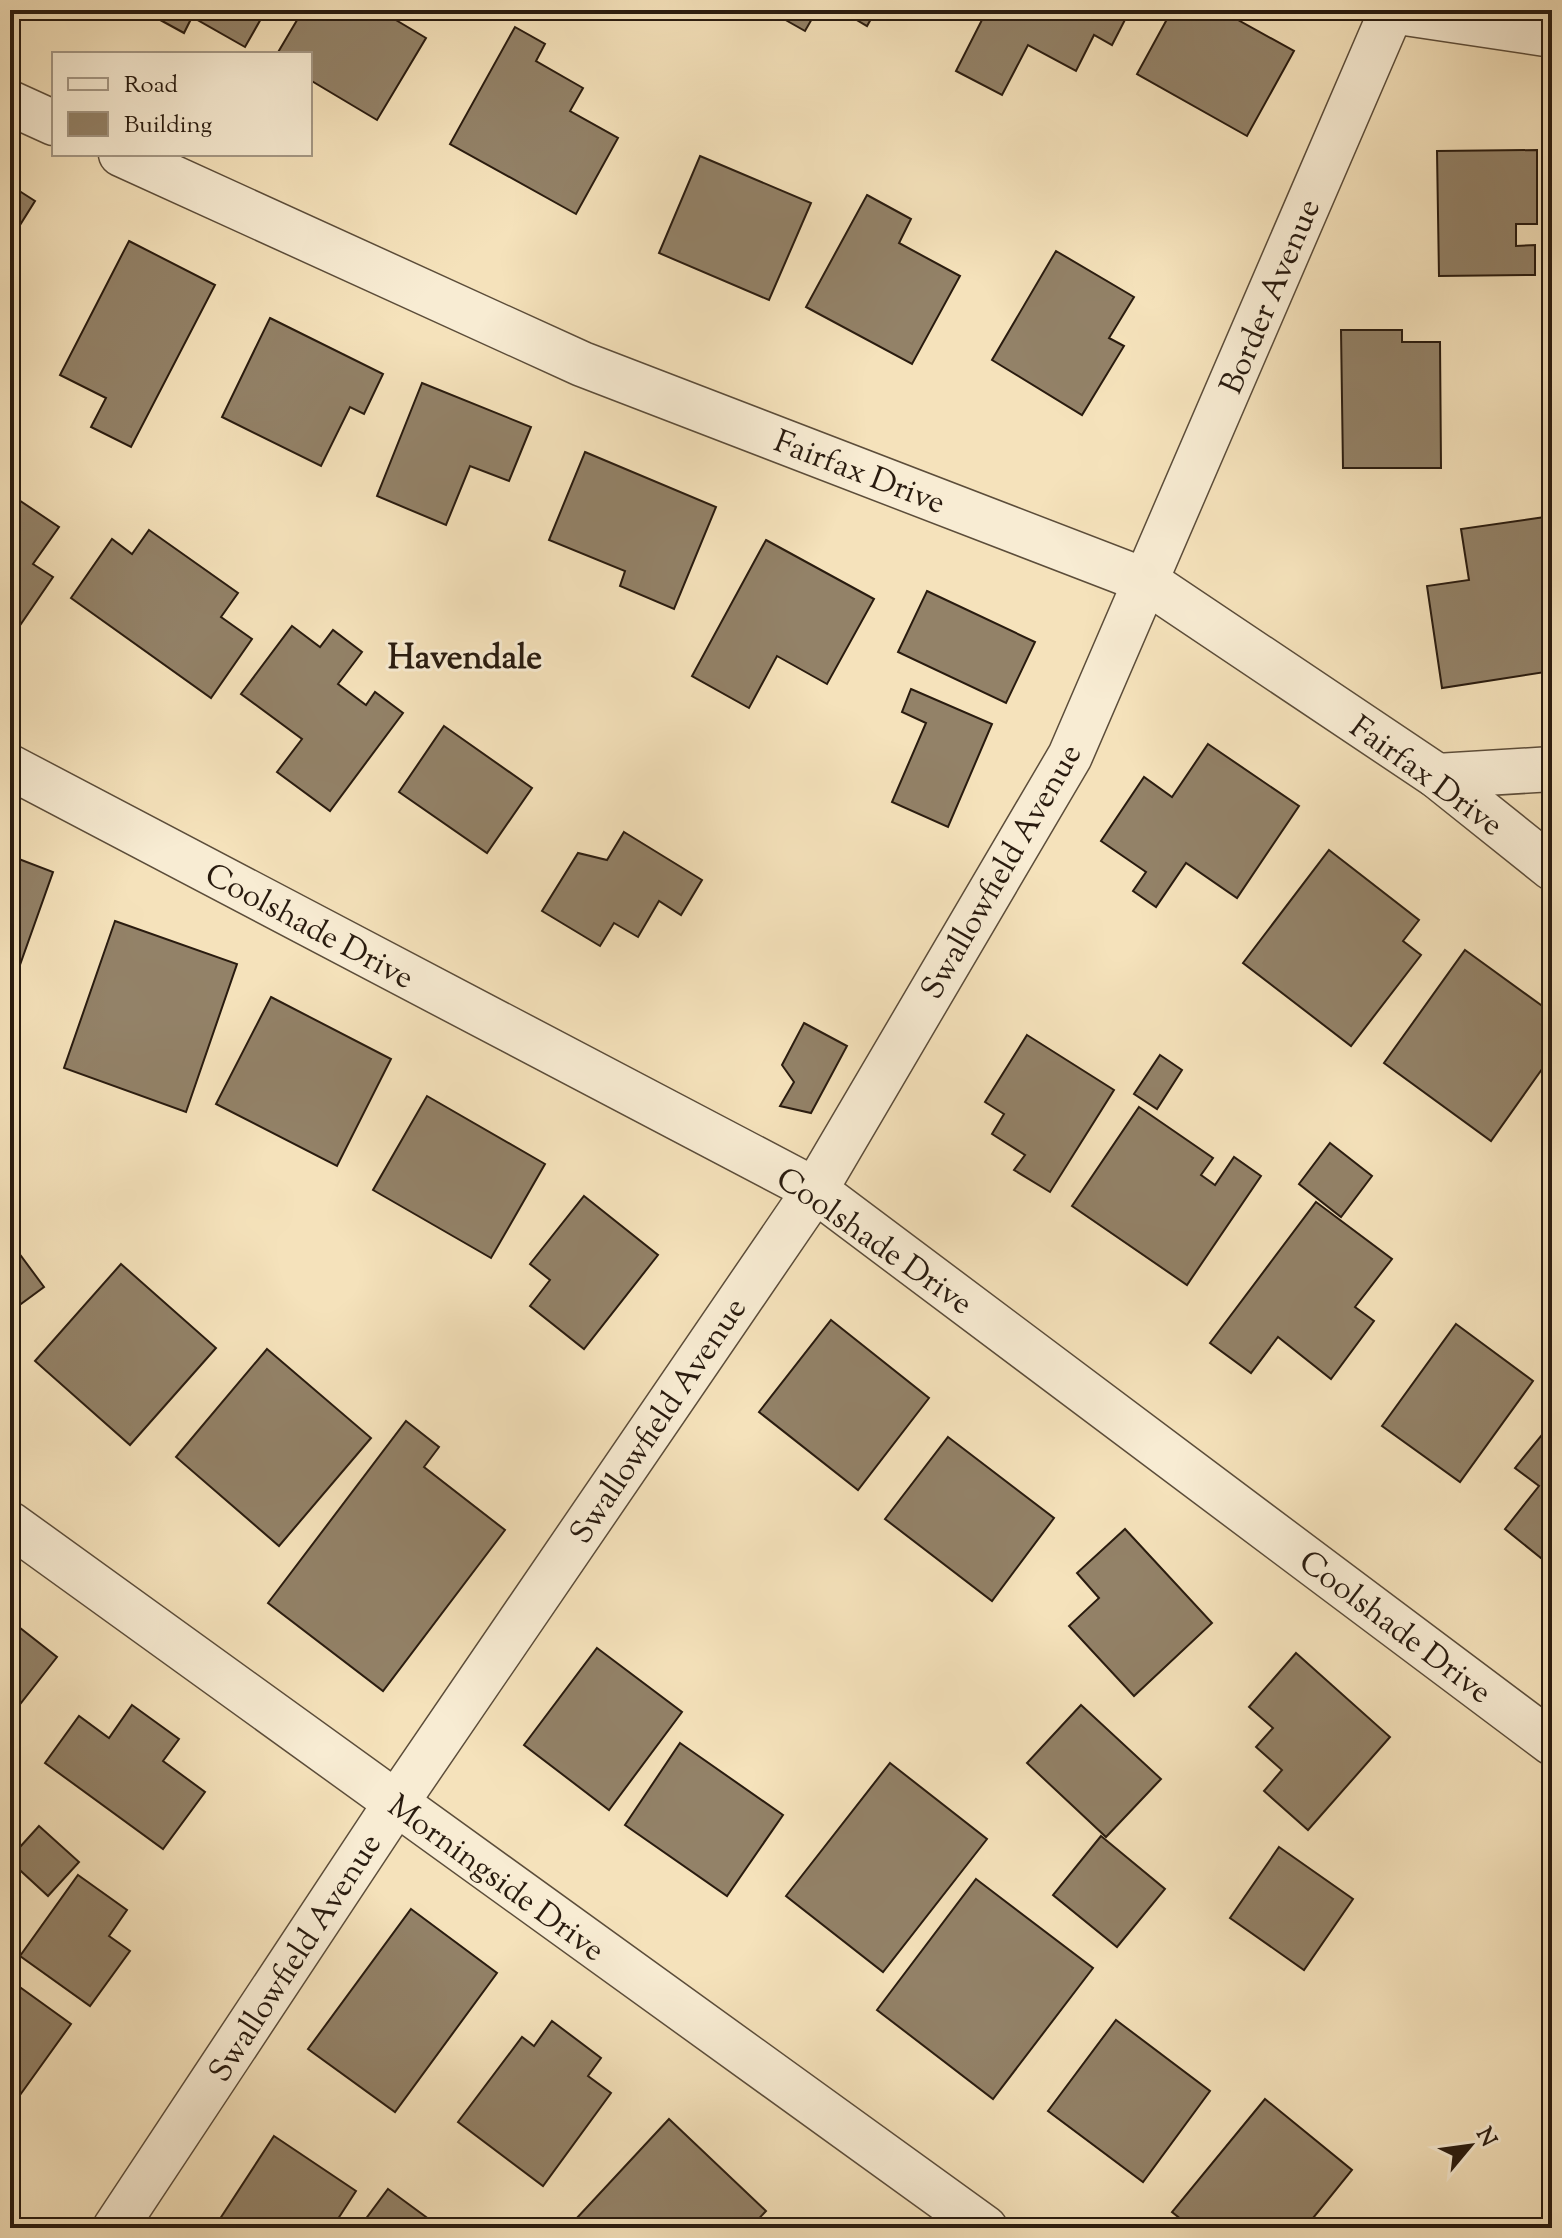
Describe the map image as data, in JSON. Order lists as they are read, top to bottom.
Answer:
{
  "streets": {
    "street": [
      "Border Avenue",
      "Fairfax Drive",
      "Swallowfield Avenue",
      "Coolshade Drive",
      "Morningside Drive"
    ]
  },
  "crossings": [
    ["Border Avenue", "Fairfax Drive"],
    ["Border Avenue", "Swallowfield Avenue"],
    ["Fairfax Drive", "Swallowfield Avenue"],
    ["Swallowfield Avenue", "Coolshade Drive"],
    ["Swallowfield Avenue", "Morningside Drive"]
  ],
  "districts": ["Havendale"],
  "legend": ["Road", "Building"],
  "north": "top right"
}
